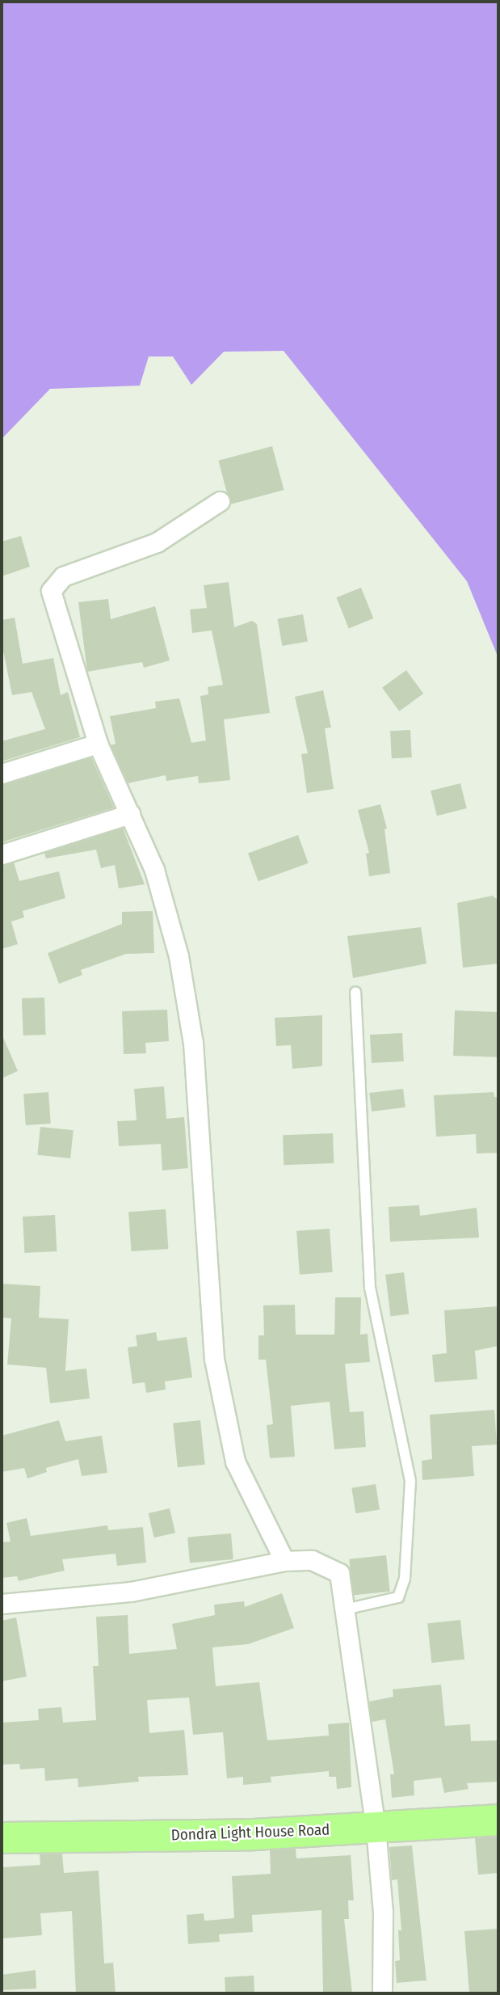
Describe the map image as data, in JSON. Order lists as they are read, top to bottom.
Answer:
{
  "streets": {
    "main road": ["Dondra Light House Road"]
  }
}
